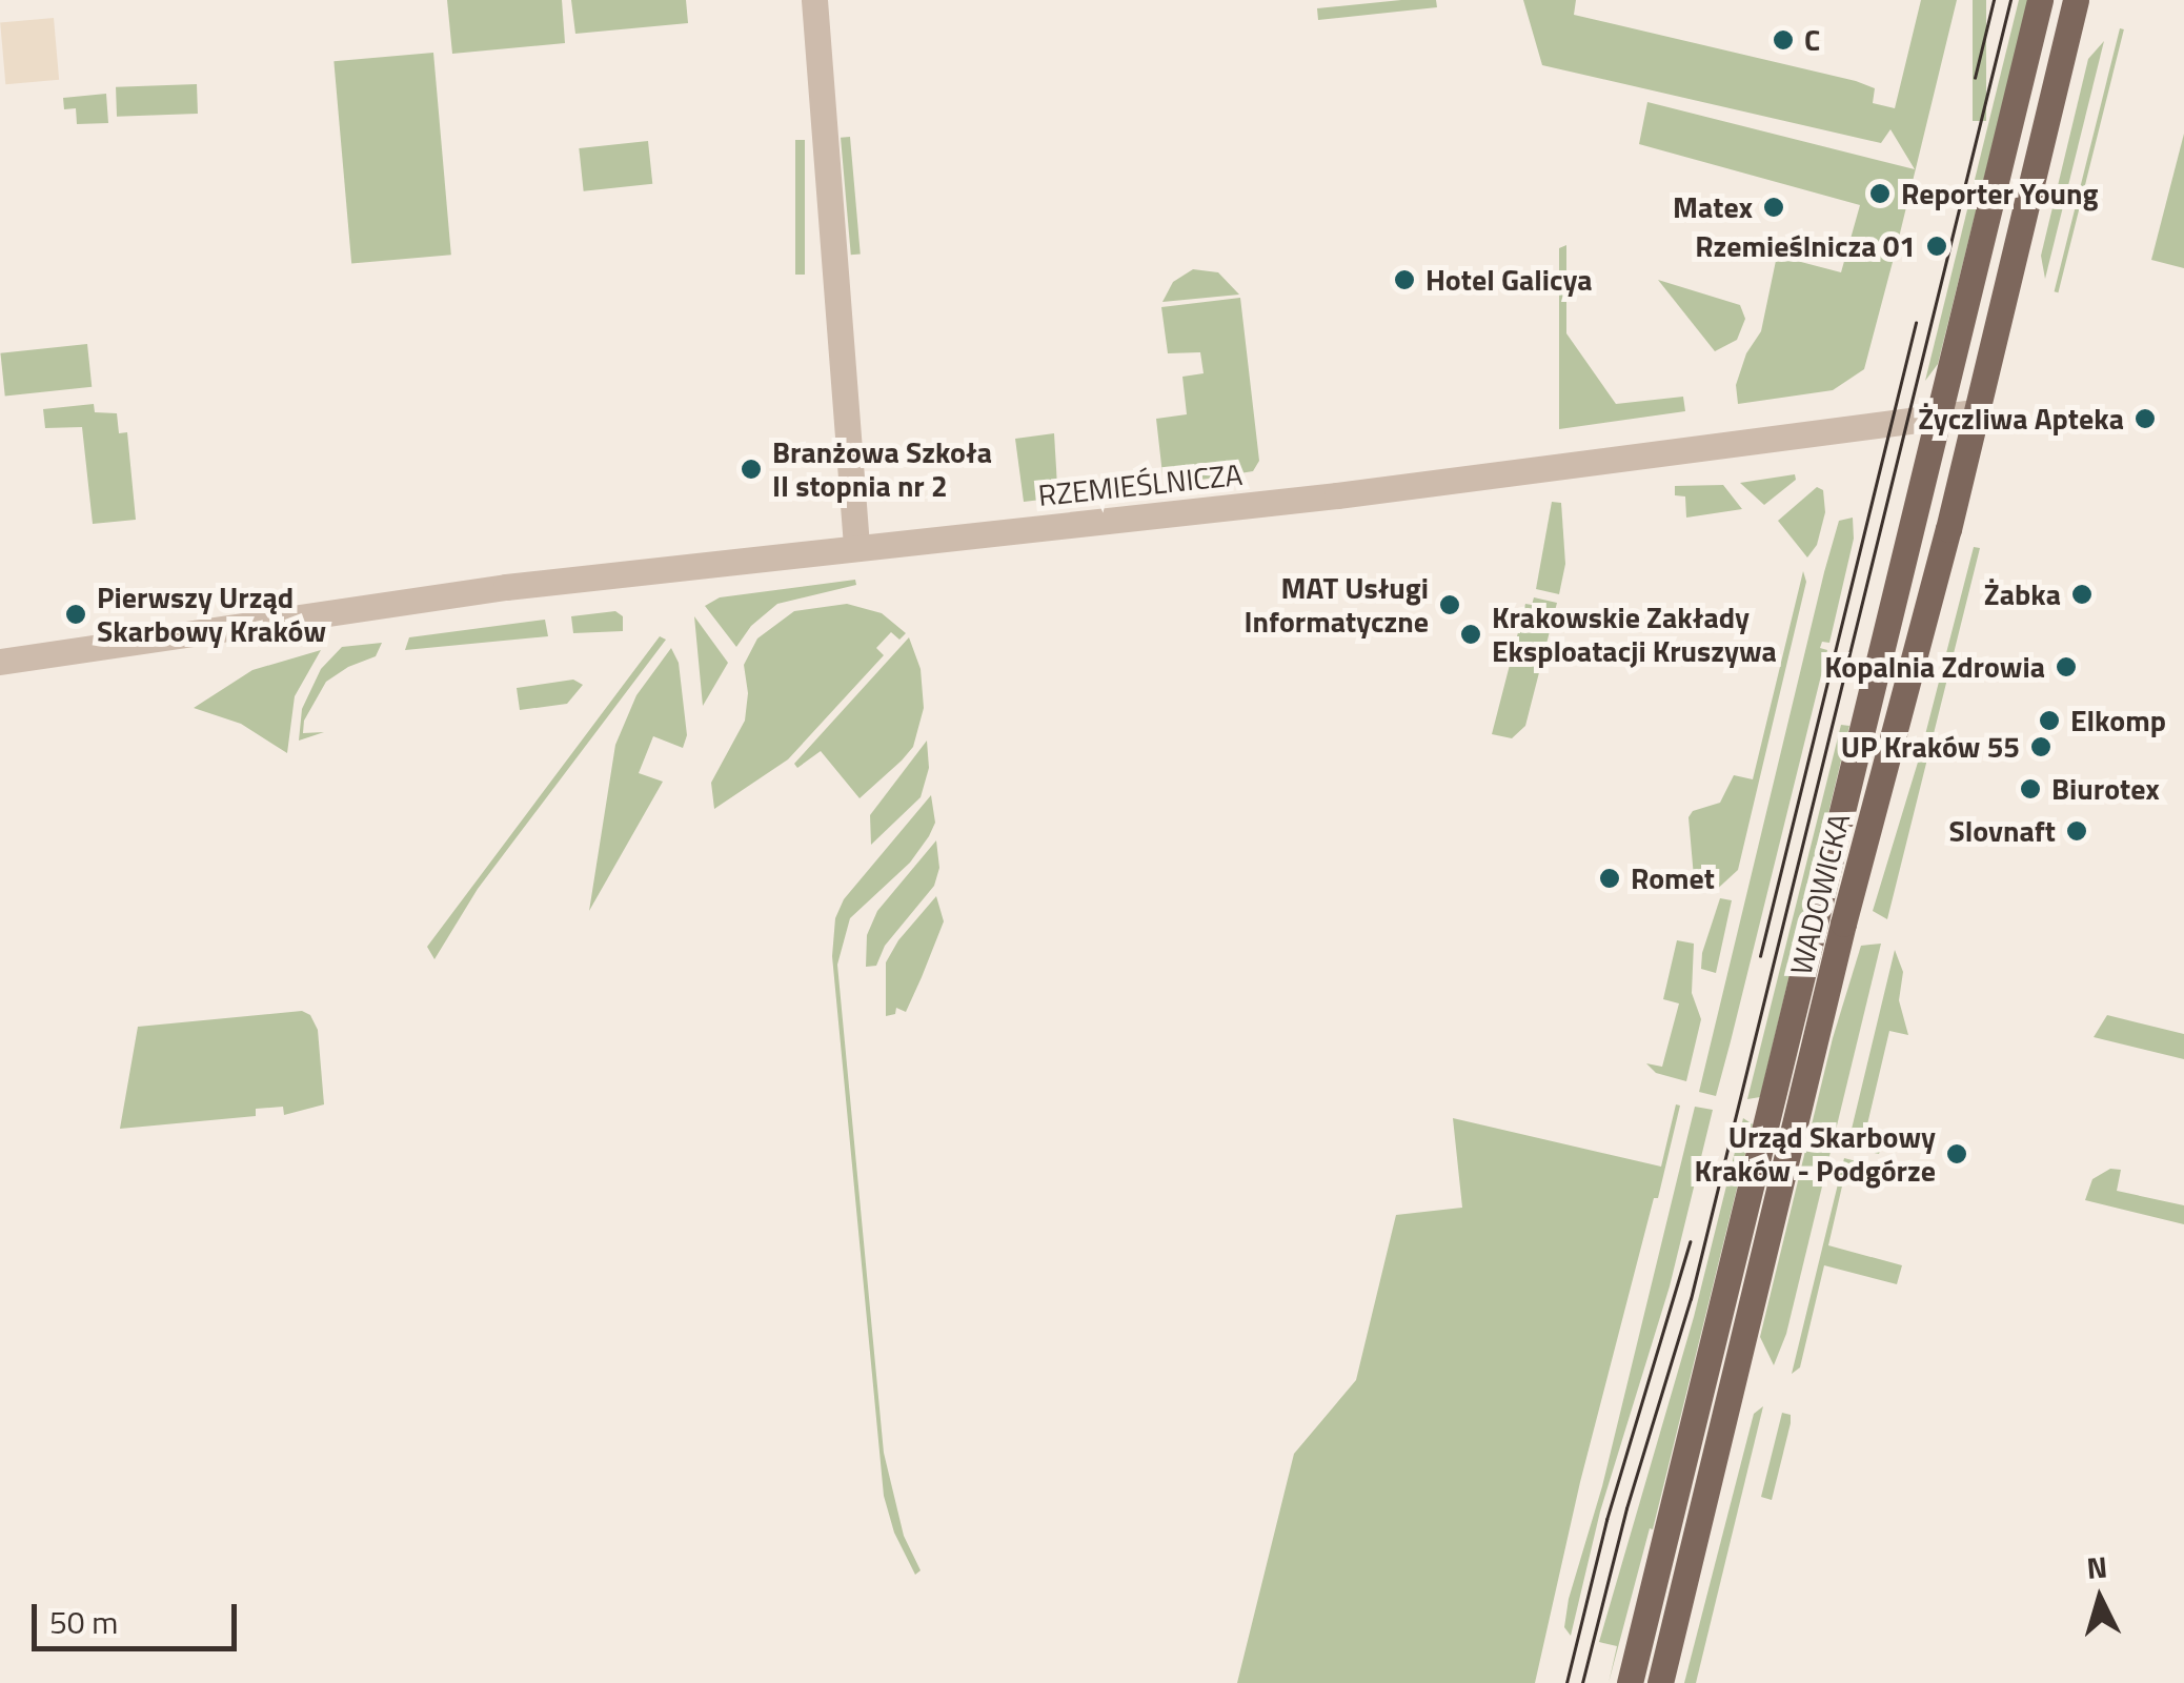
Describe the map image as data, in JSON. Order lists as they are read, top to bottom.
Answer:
{
  "streets": {
    "main road": ["WADOWICKA"],
    "street": ["RZEMIEŚLNICZA"]
  },
  "crossings": [
    ["RZEMIEŚLNICZA", "WADOWICKA"]
  ],
  "places": [
    "C",
    "Reporter Young",
    "Matex",
    "Rzemieślnicza 01",
    "Hotel Galicya",
    "Życzliwa Apteka",
    "Branżowa Szkoła II stopnia nr 2",
    "Żabka",
    "MAT Usługi Informatyczne",
    "Pierwszy Urząd Skarbowy Kraków",
    "Krakowskie Zakłady Eksploatacji Kruszywa",
    "Kopalnia Zdrowia",
    "Elkomp",
    "UP Kraków 55",
    "Biurotex",
    "Slovnaft",
    "Romet",
    "Urząd Skarbowy Kraków - Podgórze"
  ],
  "scale_bar": "50 m",
  "north": "top"
}
